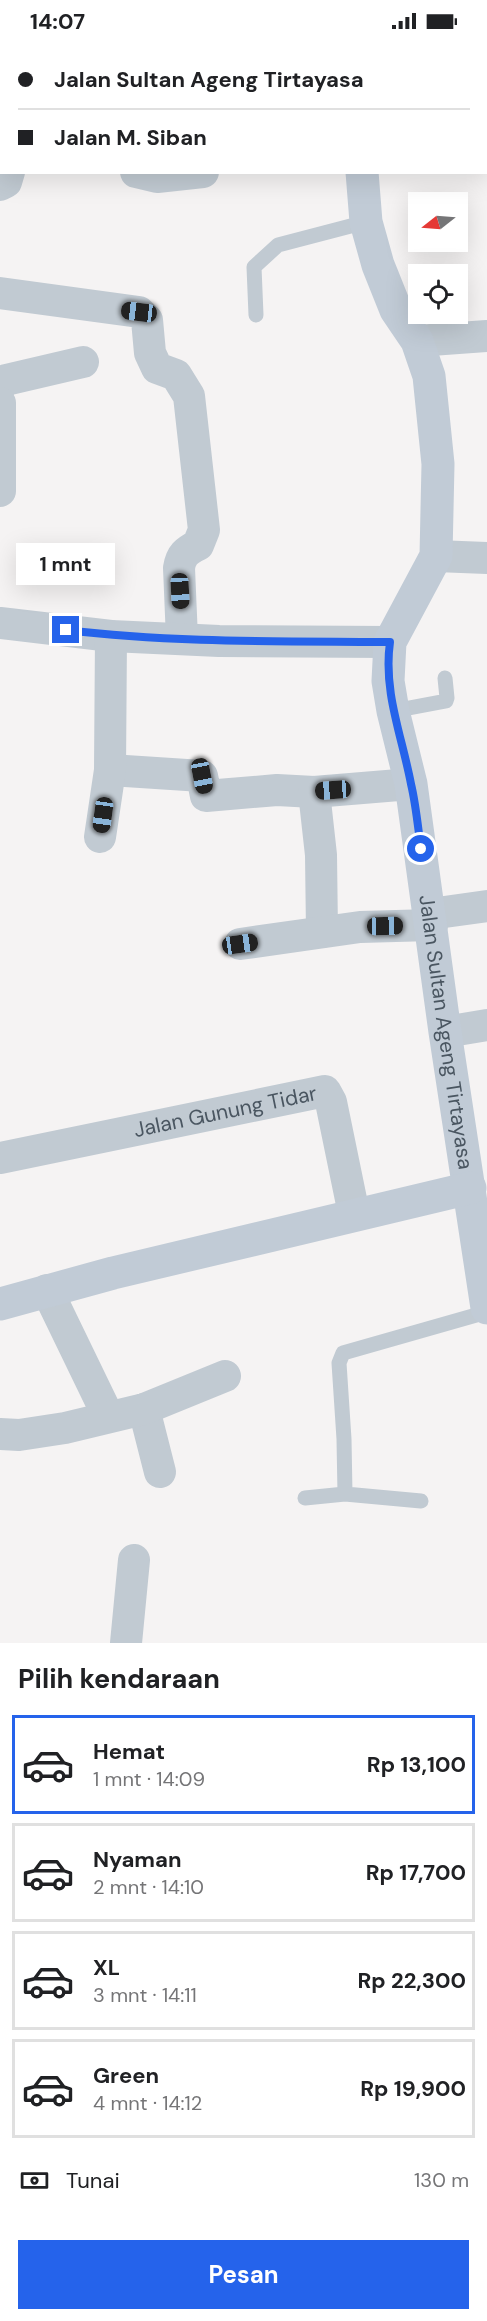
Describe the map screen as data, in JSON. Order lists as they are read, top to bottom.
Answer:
{
  "streets": {
    "main road": ["Jalan Sultan Ageng Tirtayasa"],
    "street": ["Jalan Gunung Tidar"]
  },
  "north": "left",
  "page": {
    "status": "14:07",
    "banner": ["Jalan Sultan Ageng Tirtayasa", "Jalan M. Siban"],
    "bubble": "1 mnt",
    "heading": "Pilih kendaraan",
    "list": [
      {
        "name": "Hemat",
        "note": "1 mnt · 14:09",
        "value": "Rp 13,100"
      },
      {
        "name": "Nyaman",
        "note": "2 mnt · 14:10",
        "value": "Rp 17,700"
      },
      {
        "name": "XL",
        "note": "3 mnt · 14:11",
        "value": "Rp 22,300"
      },
      {
        "name": "Green",
        "note": "4 mnt · 14:12",
        "value": "Rp 19,900"
      }
    ],
    "pay": ["Tunai", "130 m"],
    "buttons": "Pesan"
  }
}
